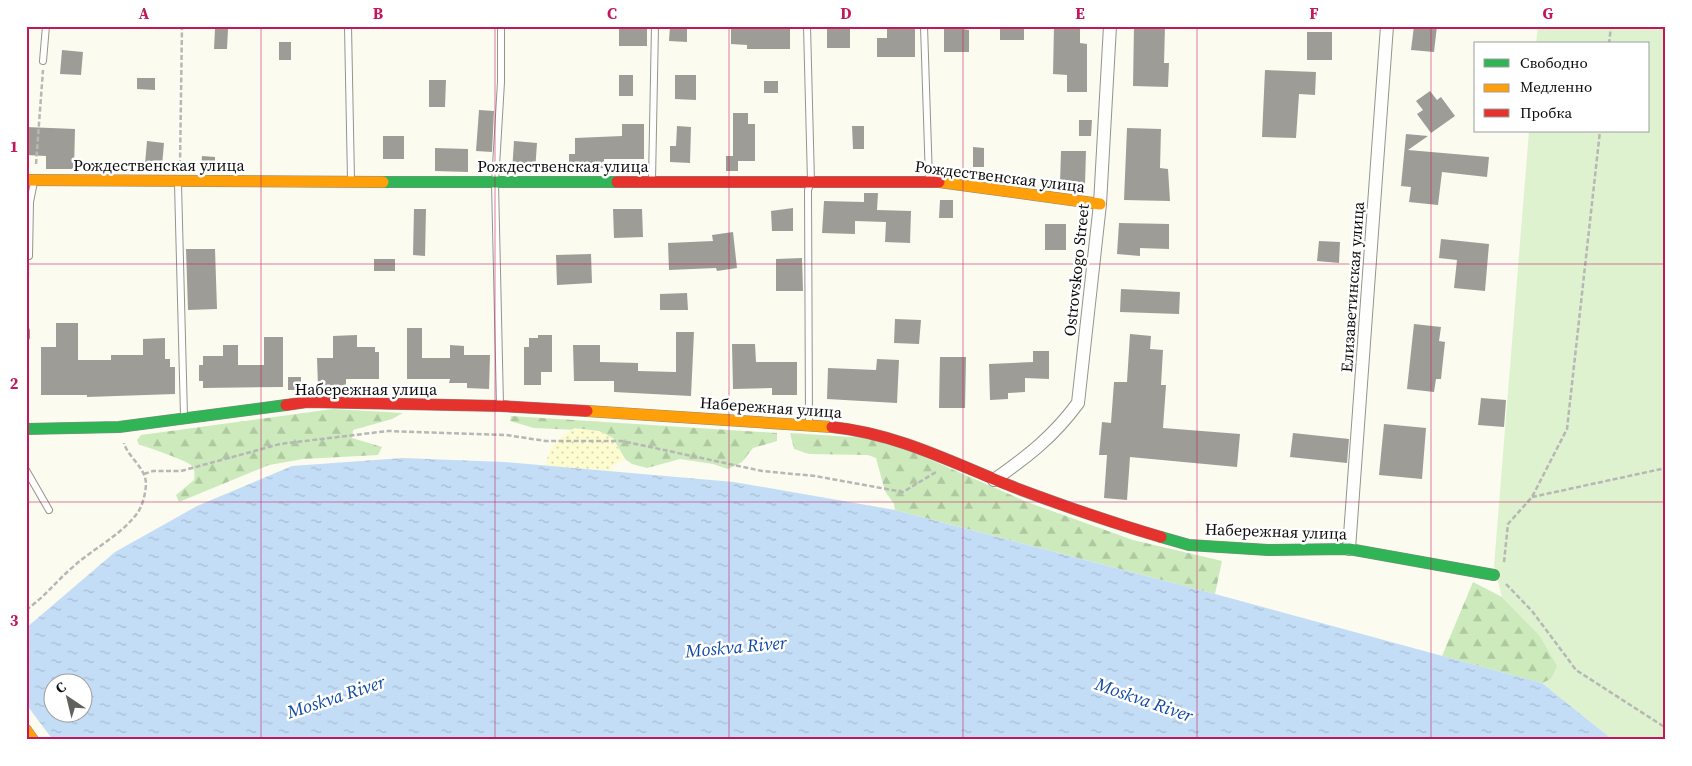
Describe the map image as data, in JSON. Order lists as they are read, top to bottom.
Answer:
{
  "streets": {
    "street": [
      "Рождественская улица",
      "Ostrovskogo Street",
      "Елизаветинская улица",
      "Набережная улица"
    ]
  },
  "crossings": [
    ["Рождественская улица", "Ostrovskogo Street"],
    ["Ostrovskogo Street", "Набережная улица"],
    ["Елизаветинская улица", "Набережная улица"]
  ],
  "water": ["Moskva River"],
  "legend": ["Свободно", "Медленно", "Пробка"],
  "north": "top left",
  "grid": {
    "columns": [
      "A",
      "B",
      "C",
      "D",
      "E",
      "F",
      "G"
    ],
    "rows": ["1", "2", "3"]
  }
}
